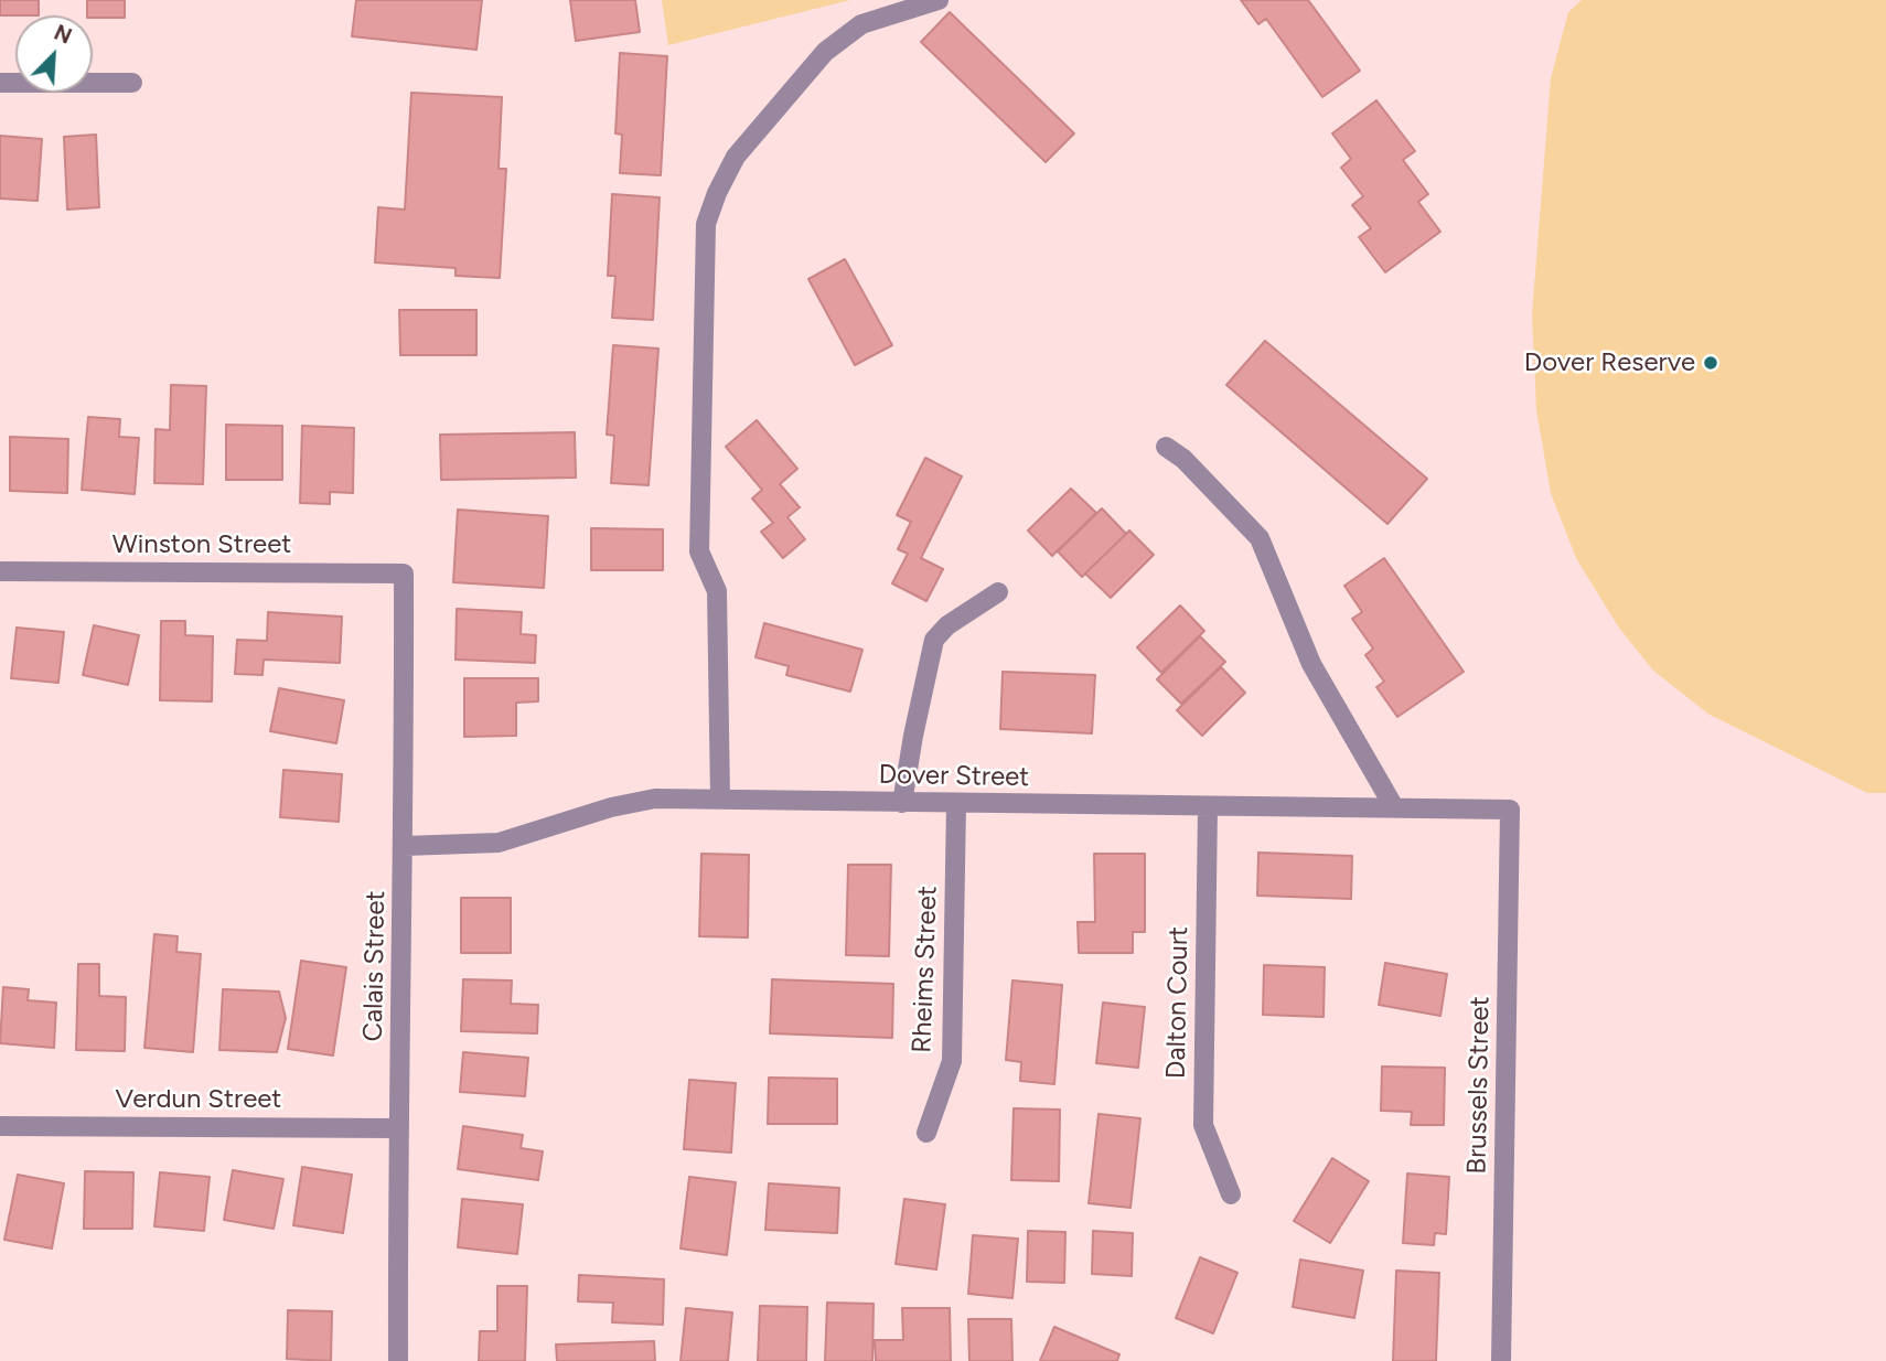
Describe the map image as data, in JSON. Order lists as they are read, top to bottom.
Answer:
{
  "streets": {
    "street": [
      "Winston Street",
      "Dover Street",
      "Calais Street",
      "Rheims Street",
      "Dalton Court",
      "Brussels Street",
      "Verdun Street"
    ]
  },
  "crossings": [
    ["Winston Street", "Calais Street"],
    ["Dover Street", "Calais Street"],
    ["Dover Street", "Rheims Street"],
    ["Dover Street", "Dalton Court"],
    ["Dover Street", "Brussels Street"],
    ["Calais Street", "Verdun Street"]
  ],
  "places": ["Dover Reserve"],
  "north": "top right"
}
